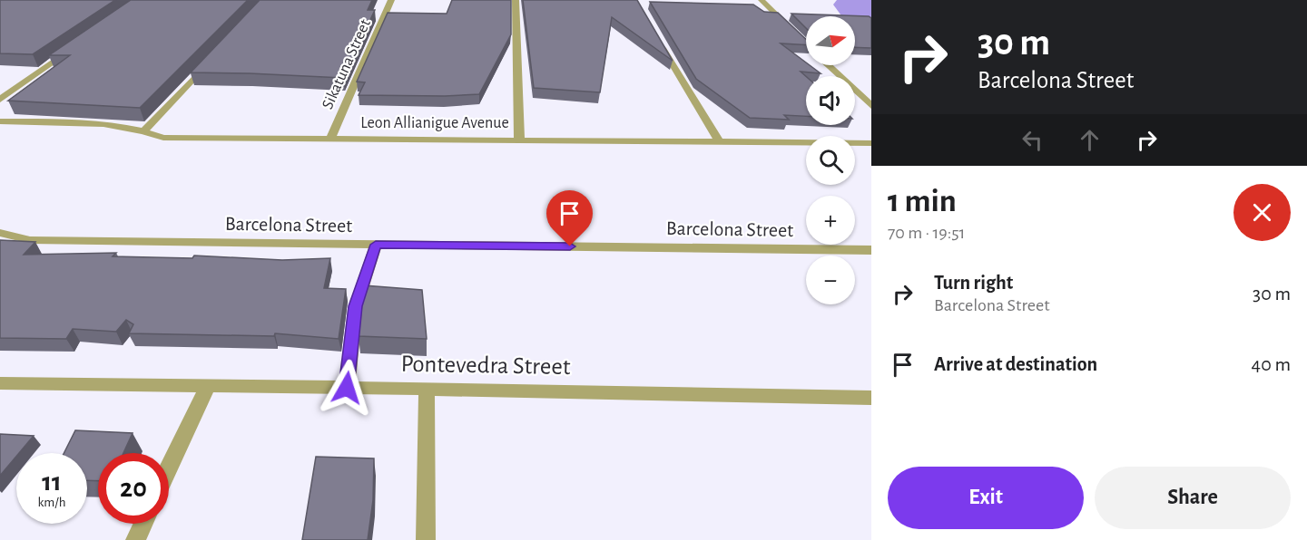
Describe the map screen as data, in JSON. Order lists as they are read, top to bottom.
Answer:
{
  "streets": {
    "street": [
      "Sikatuna Street",
      "Leon Allianigue Avenue",
      "Barcelona Street",
      "Pontevedra Street"
    ]
  },
  "crossings": [
    ["Sikatuna Street", "Leon Allianigue Avenue"]
  ],
  "north": "right",
  "page": {
    "turn": ["30 m", "Barcelona Street"],
    "map_buttons": ["+", "−"],
    "heading": ["1 min", "70 m · 19:51"],
    "list": [
      {
        "name": "Turn right",
        "note": "Barcelona Street",
        "value": "30 m"
      },
      {
        "name": "Arrive at destination",
        "value": "40 m"
      }
    ],
    "speed": "11 km/h",
    "limit": "20",
    "buttons": ["Exit", "Share"]
  }
}
